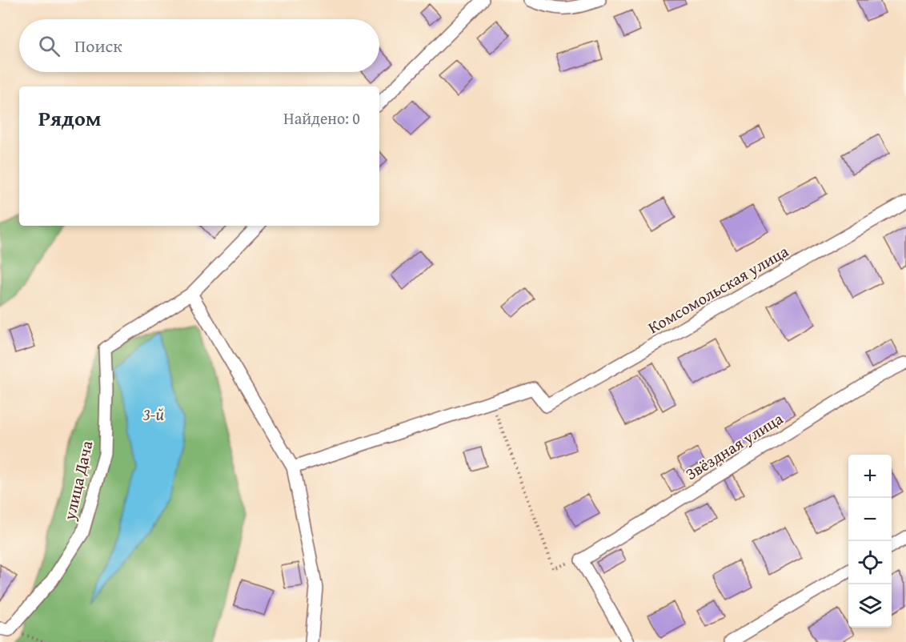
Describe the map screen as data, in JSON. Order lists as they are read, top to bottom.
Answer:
{
  "streets": {
    "street": ["Комсомольская улица", "Звёздная улица", "улица Дача"]
  },
  "water": ["3-й"],
  "page": {
    "search": "Поиск",
    "heading": ["Рядом", "Найдено: 0"],
    "map_buttons": ["+", "−"]
  }
}
